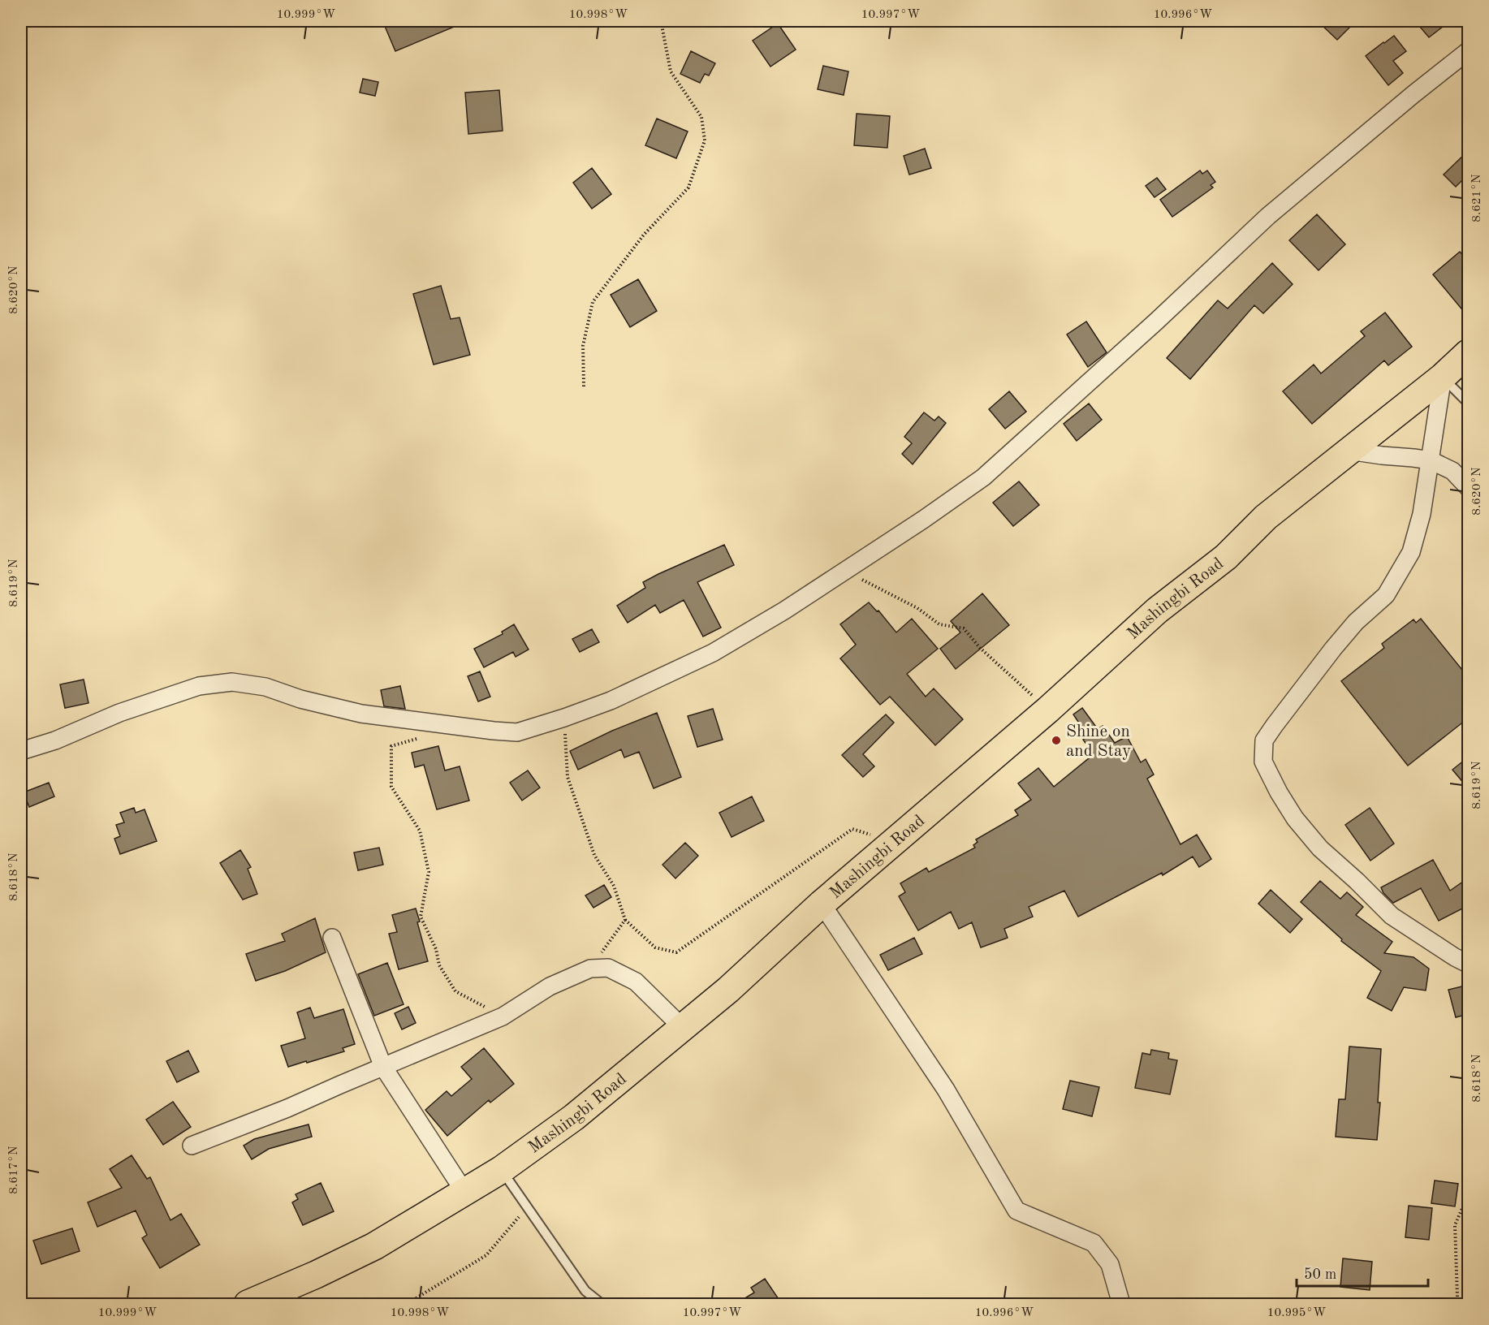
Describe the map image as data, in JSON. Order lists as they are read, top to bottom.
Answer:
{
  "streets": {
    "main road": ["Mashingbi Road"]
  },
  "places": ["Shine on and Stay"],
  "scale_bar": "50 m",
  "coordinates": [
    "10.999°W",
    "10.998°W",
    "10.997°W",
    "10.996°W",
    "8.621°N",
    "8.620°N",
    "8.619°N",
    "8.618°N",
    "8.617°N",
    "10.995°W"
  ]
}
